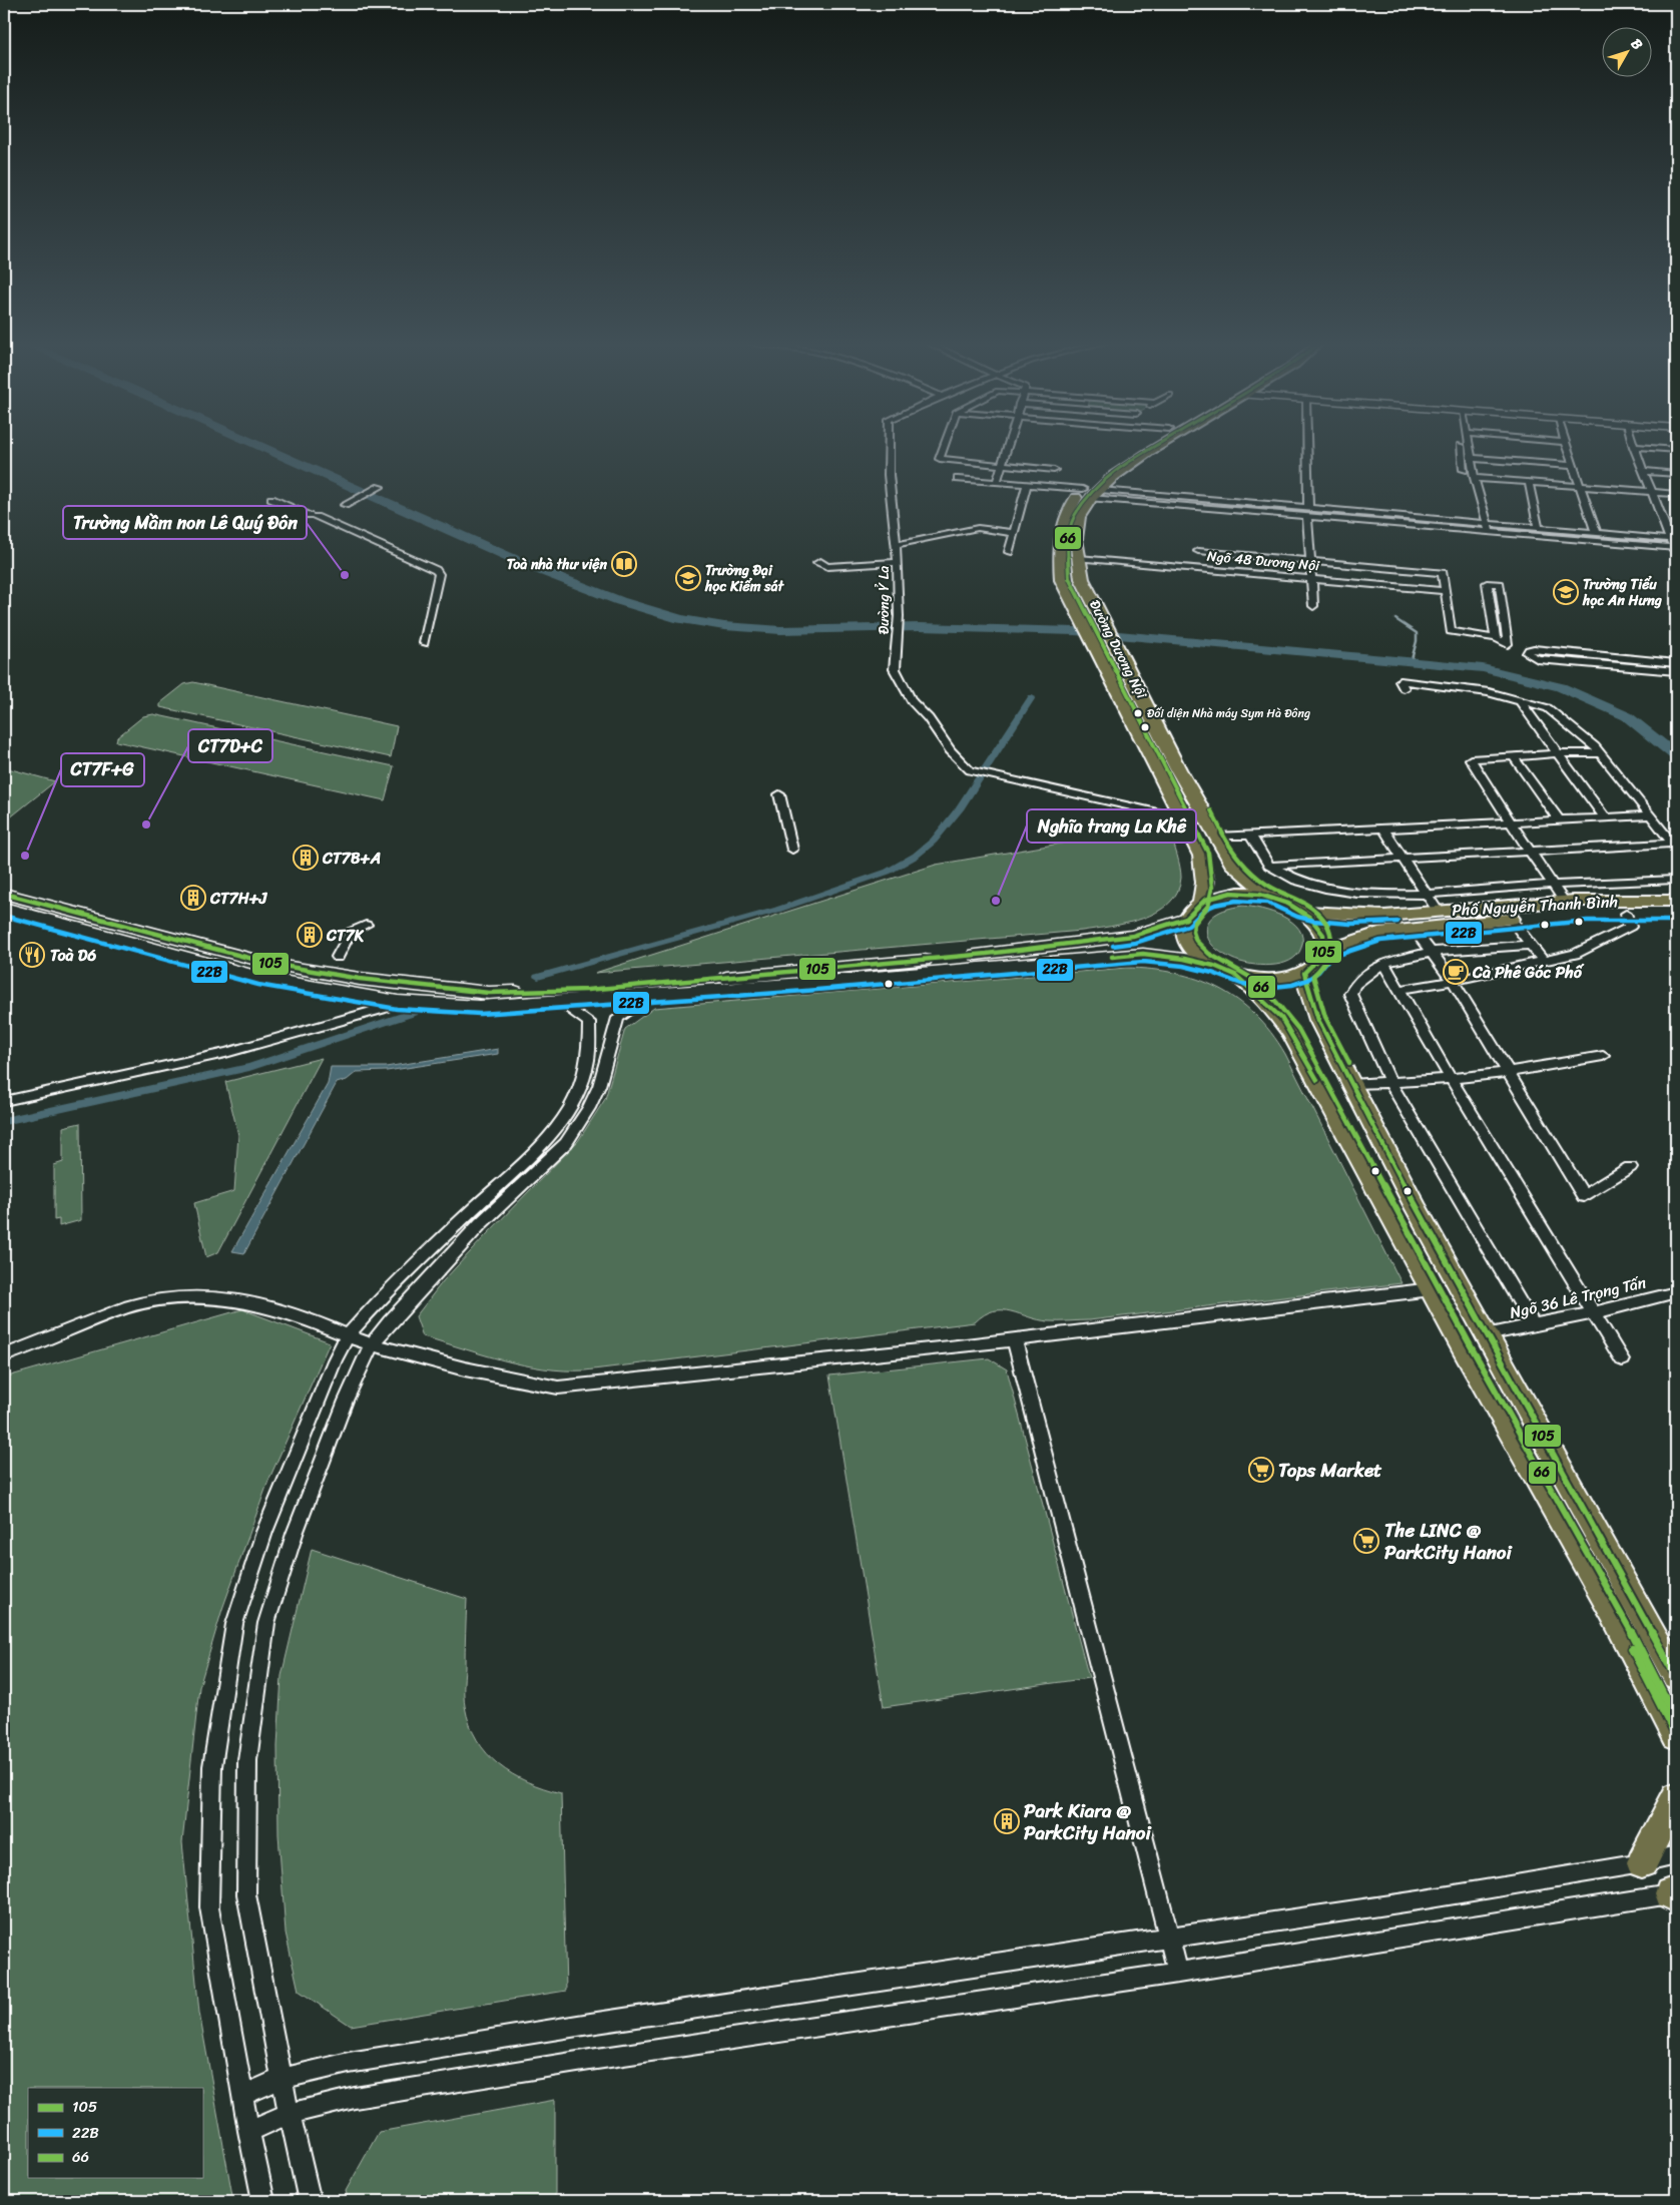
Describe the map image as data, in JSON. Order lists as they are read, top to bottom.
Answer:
{
  "streets": {
    "main road": ["Đường Dương Nội", "Phố Nguyễn Thanh Bình"],
    "street": ["Ngõ 48 Dương Nội", "Đường Ỷ La", "Ngõ 36 Lê Trọng Tấn"]
  },
  "crossings": [
    ["Ngõ 48 Dương Nội", "Đường Dương Nội"],
    ["Đường Ỷ La", "Đường Dương Nội"],
    ["Đường Dương Nội", "Phố Nguyễn Thanh Bình"]
  ],
  "places": {
    "library": ["Toà nhà thư viện"],
    "other": [
      "Trường Mầm non Lê Quý Đôn",
      "Đối diện Nhà máy Sym Hà Đông",
      "CT7D+C",
      "CT7F+G",
      "Nghĩa trang La Khê"
    ],
    "school or university": ["Trường Đại học Kiểm sát", "Trường Tiểu học An Hưng"],
    "building": [
      "CT7B+A",
      "CT7H+J",
      "CT7K",
      "Park Kiara @ ParkCity Hanoi"
    ],
    "restaurant": ["Toà D6"],
    "cafe": ["Cà Phê Góc Phố"],
    "supermarket": ["Tops Market", "The LINC @ ParkCity Hanoi"]
  },
  "lines": ["transit line 66", "transit line 105", "transit line 22B"],
  "legend": ["105", "22B", "66"],
  "north": "top right"
}
